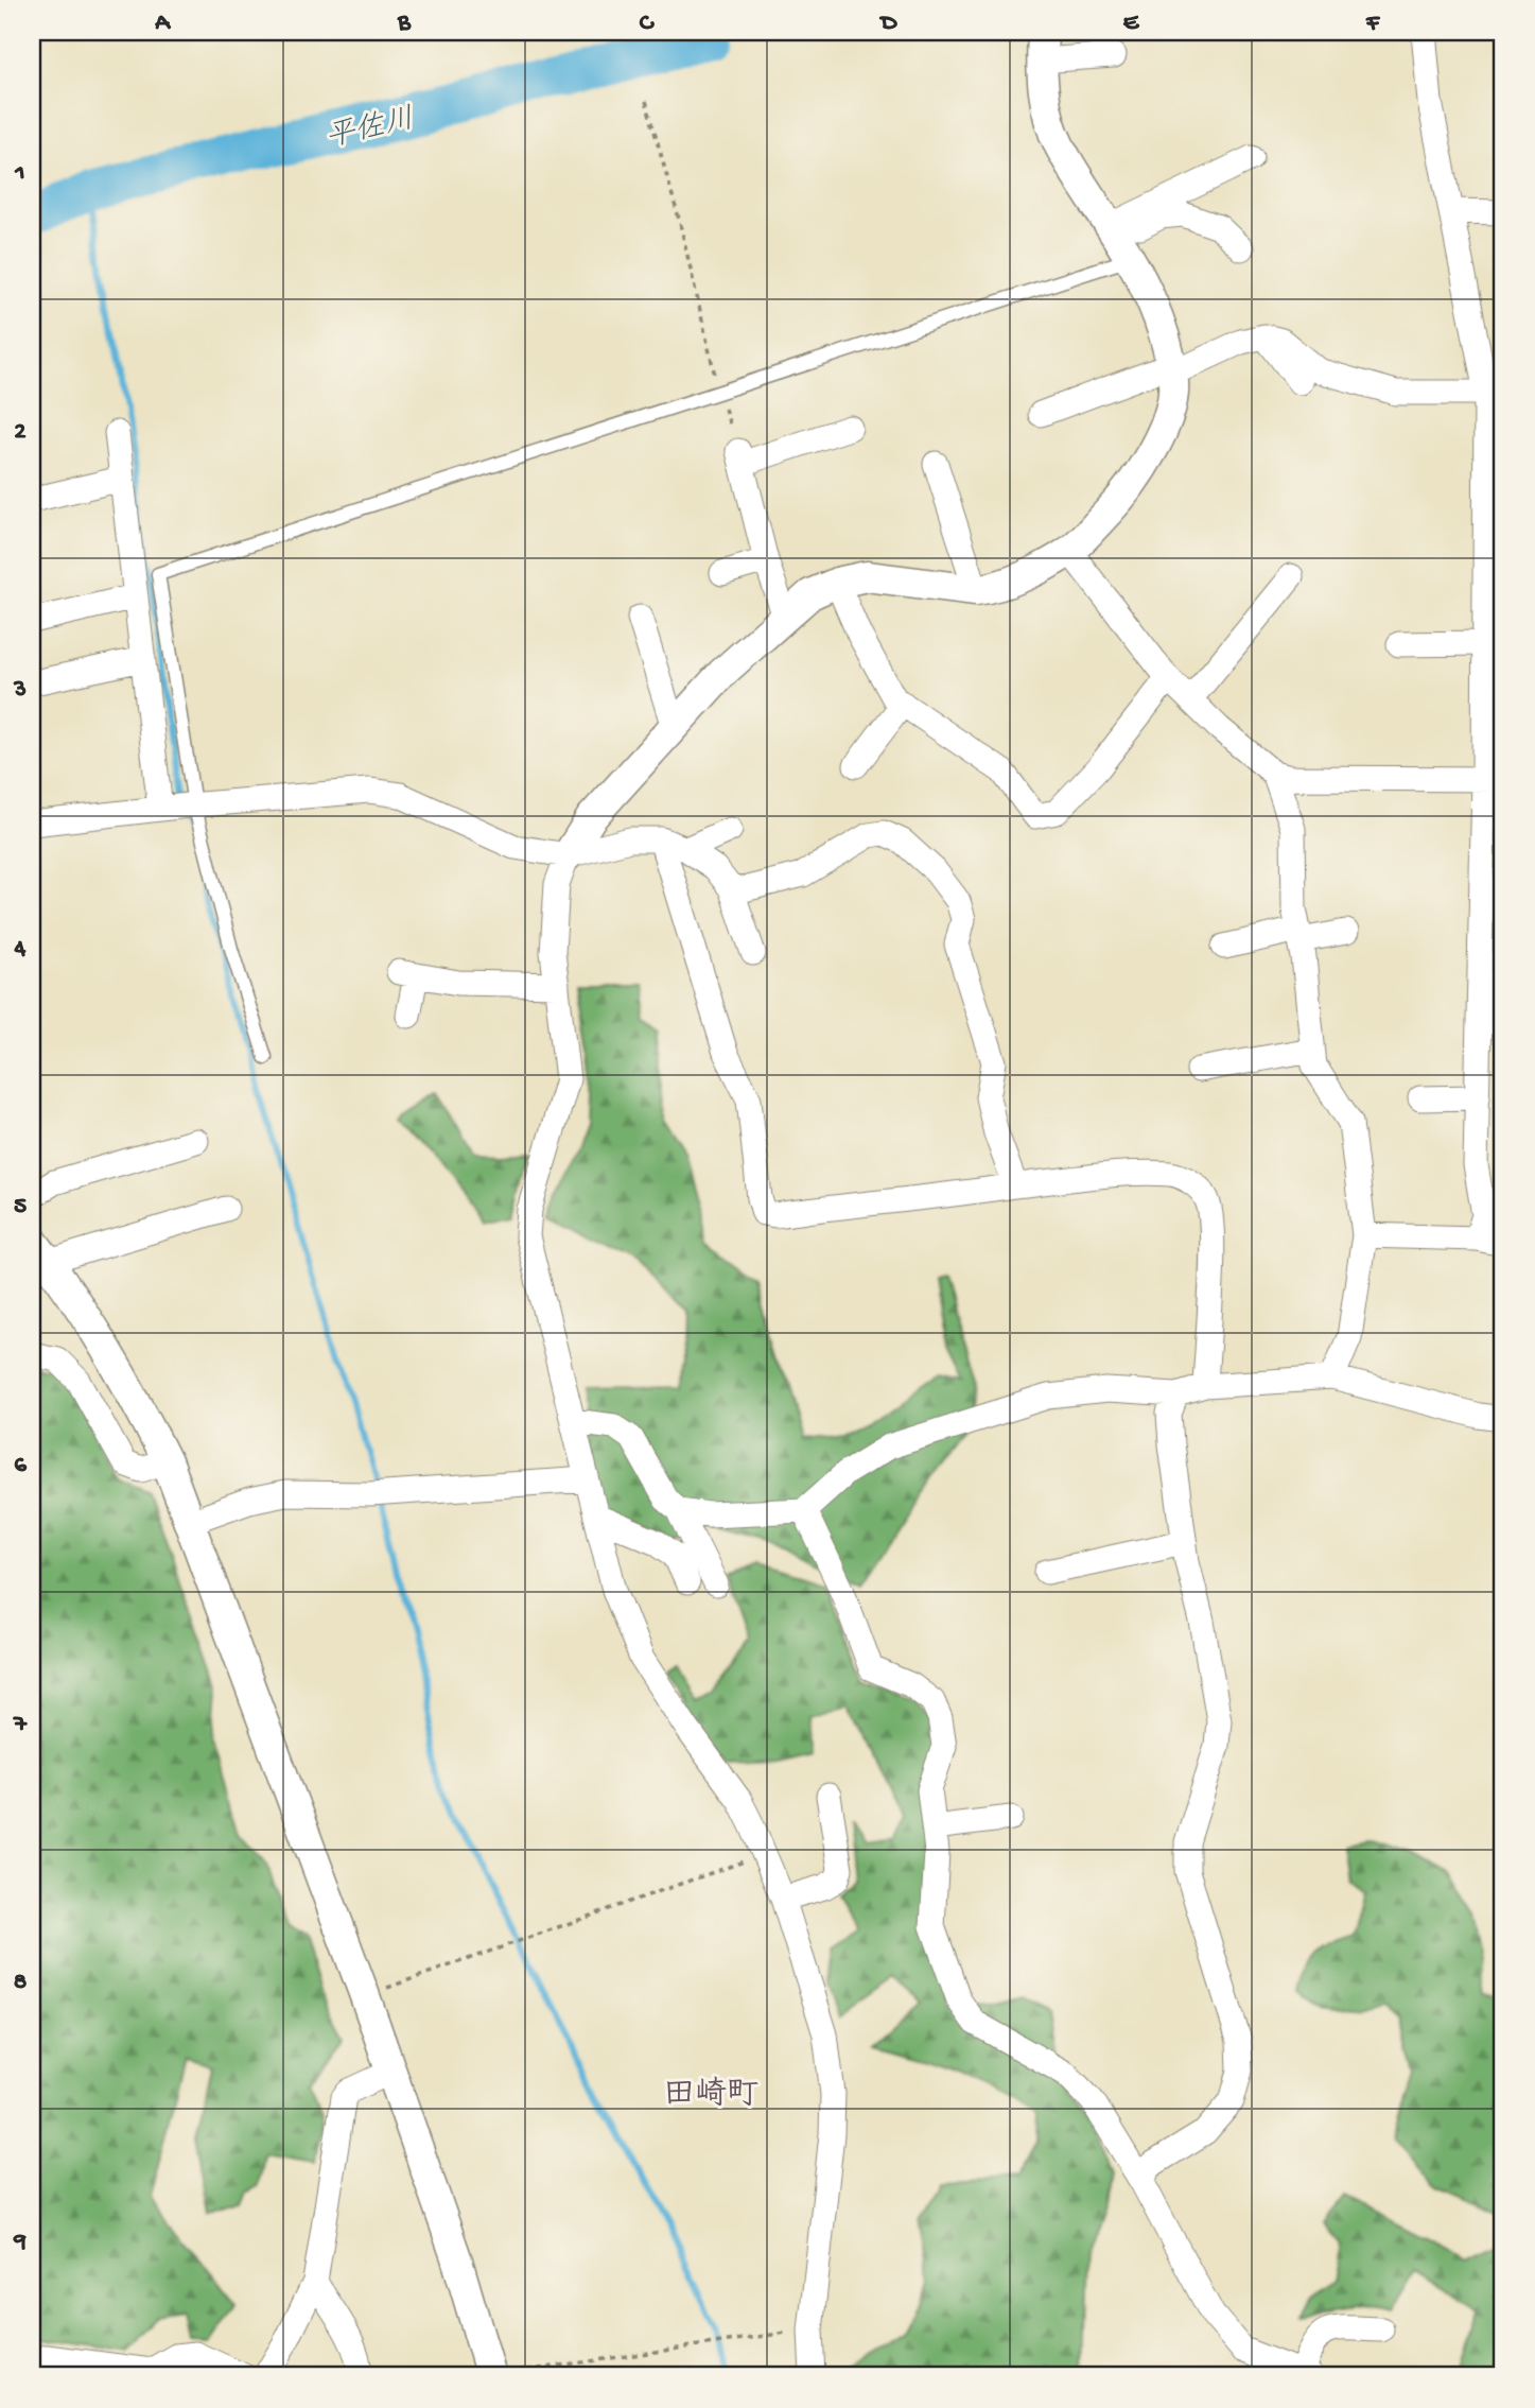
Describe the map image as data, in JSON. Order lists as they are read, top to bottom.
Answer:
{
  "districts": ["田崎町"],
  "water": ["平佐川"],
  "grid": {
    "columns": [
      "A",
      "B",
      "C",
      "D",
      "E",
      "F"
    ],
    "rows": [
      "1",
      "2",
      "3",
      "4",
      "5",
      "6",
      "7",
      "8",
      "9"
    ]
  }
}
